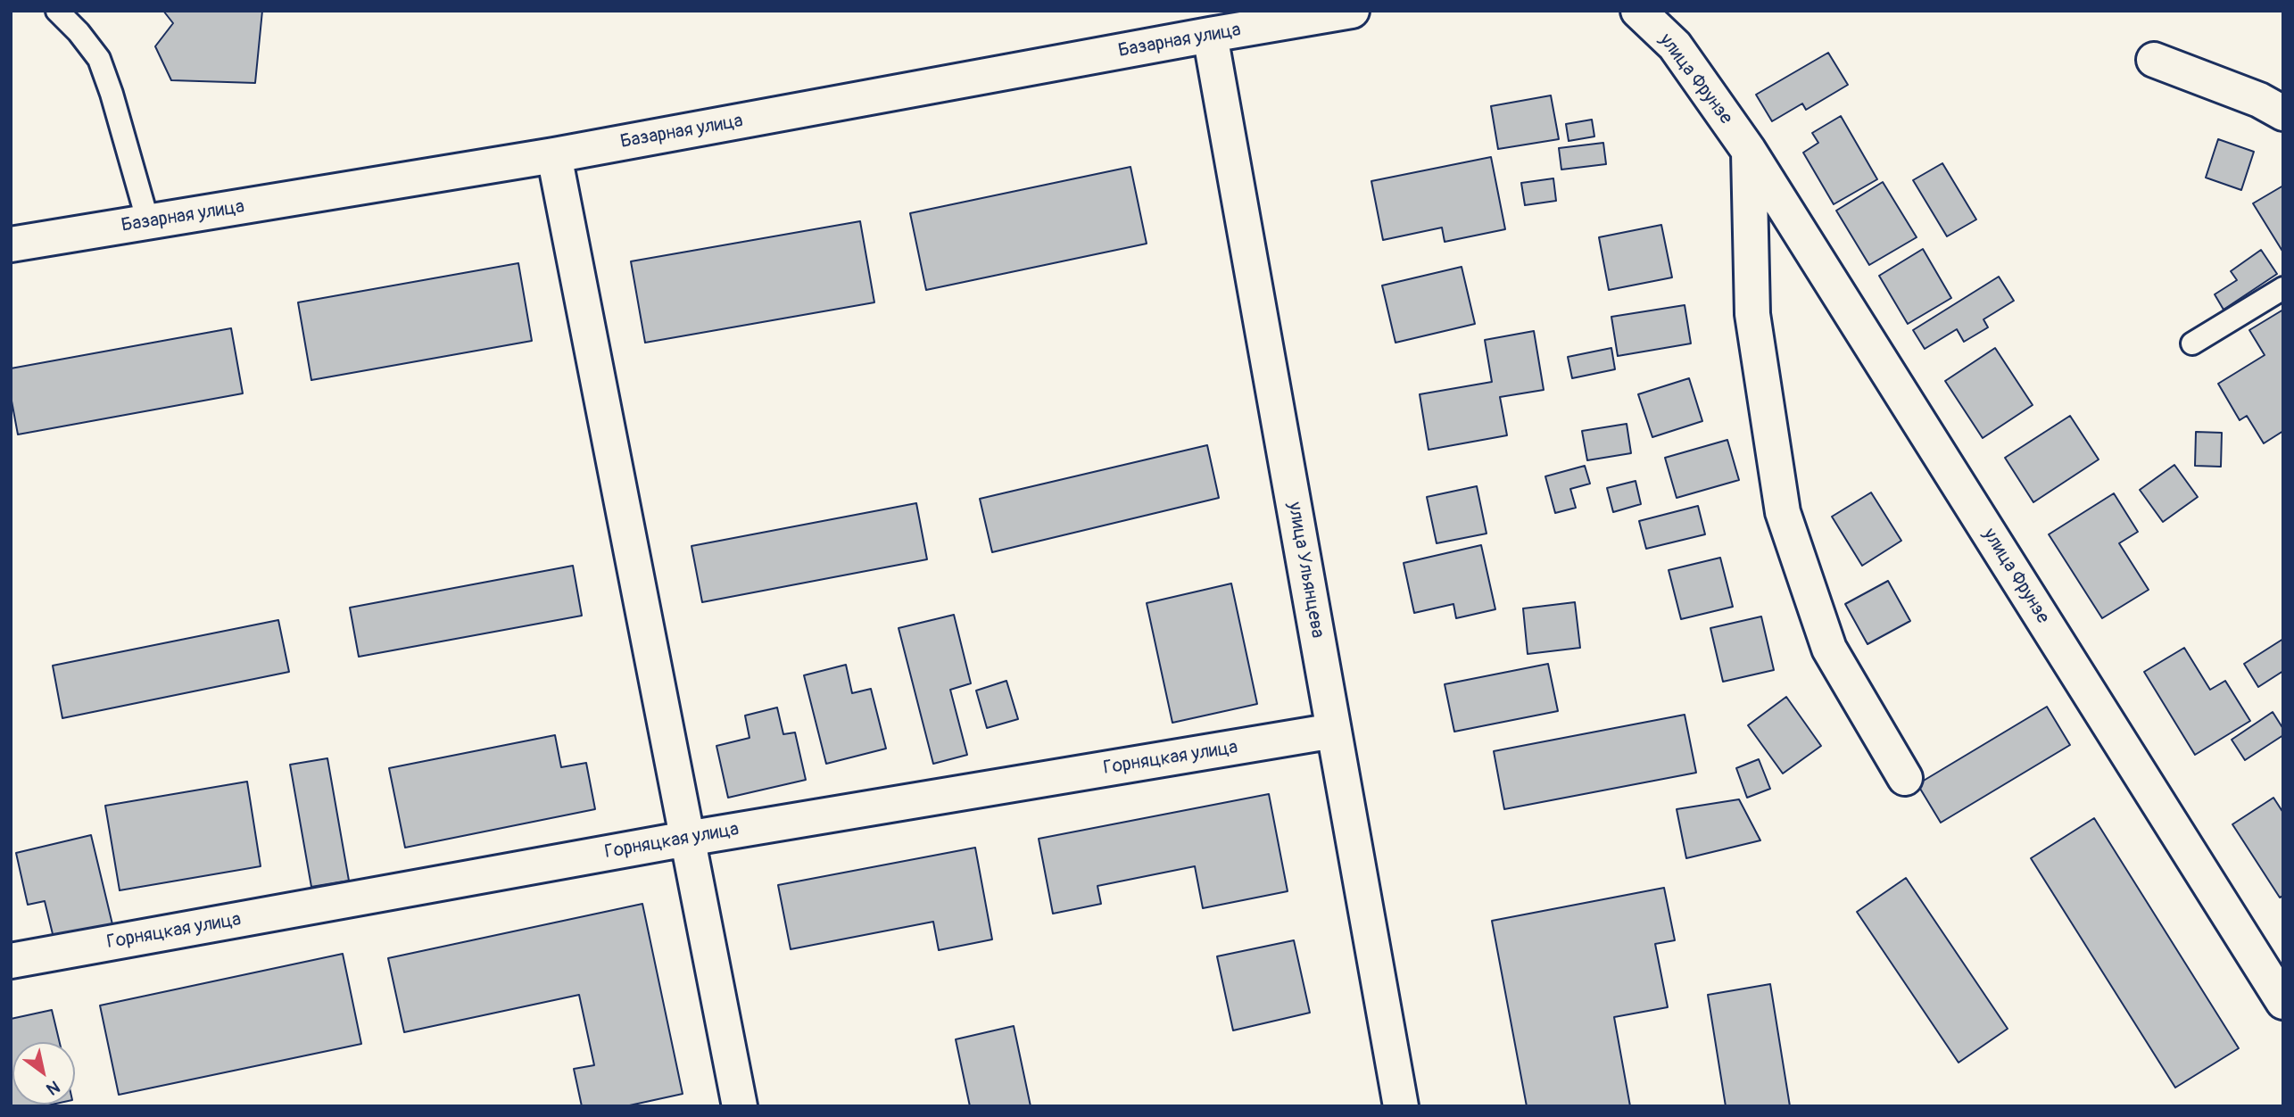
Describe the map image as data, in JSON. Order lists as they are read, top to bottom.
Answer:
{
  "streets": {
    "street": [
      "Базарная улица",
      "улица Фрунзе",
      "улица Ульянцева",
      "Горняцкая улица"
    ]
  },
  "crossings": [
    ["Базарная улица", "улица Ульянцева"],
    ["улица Ульянцева", "Горняцкая улица"]
  ],
  "north": "bottom right"
}
